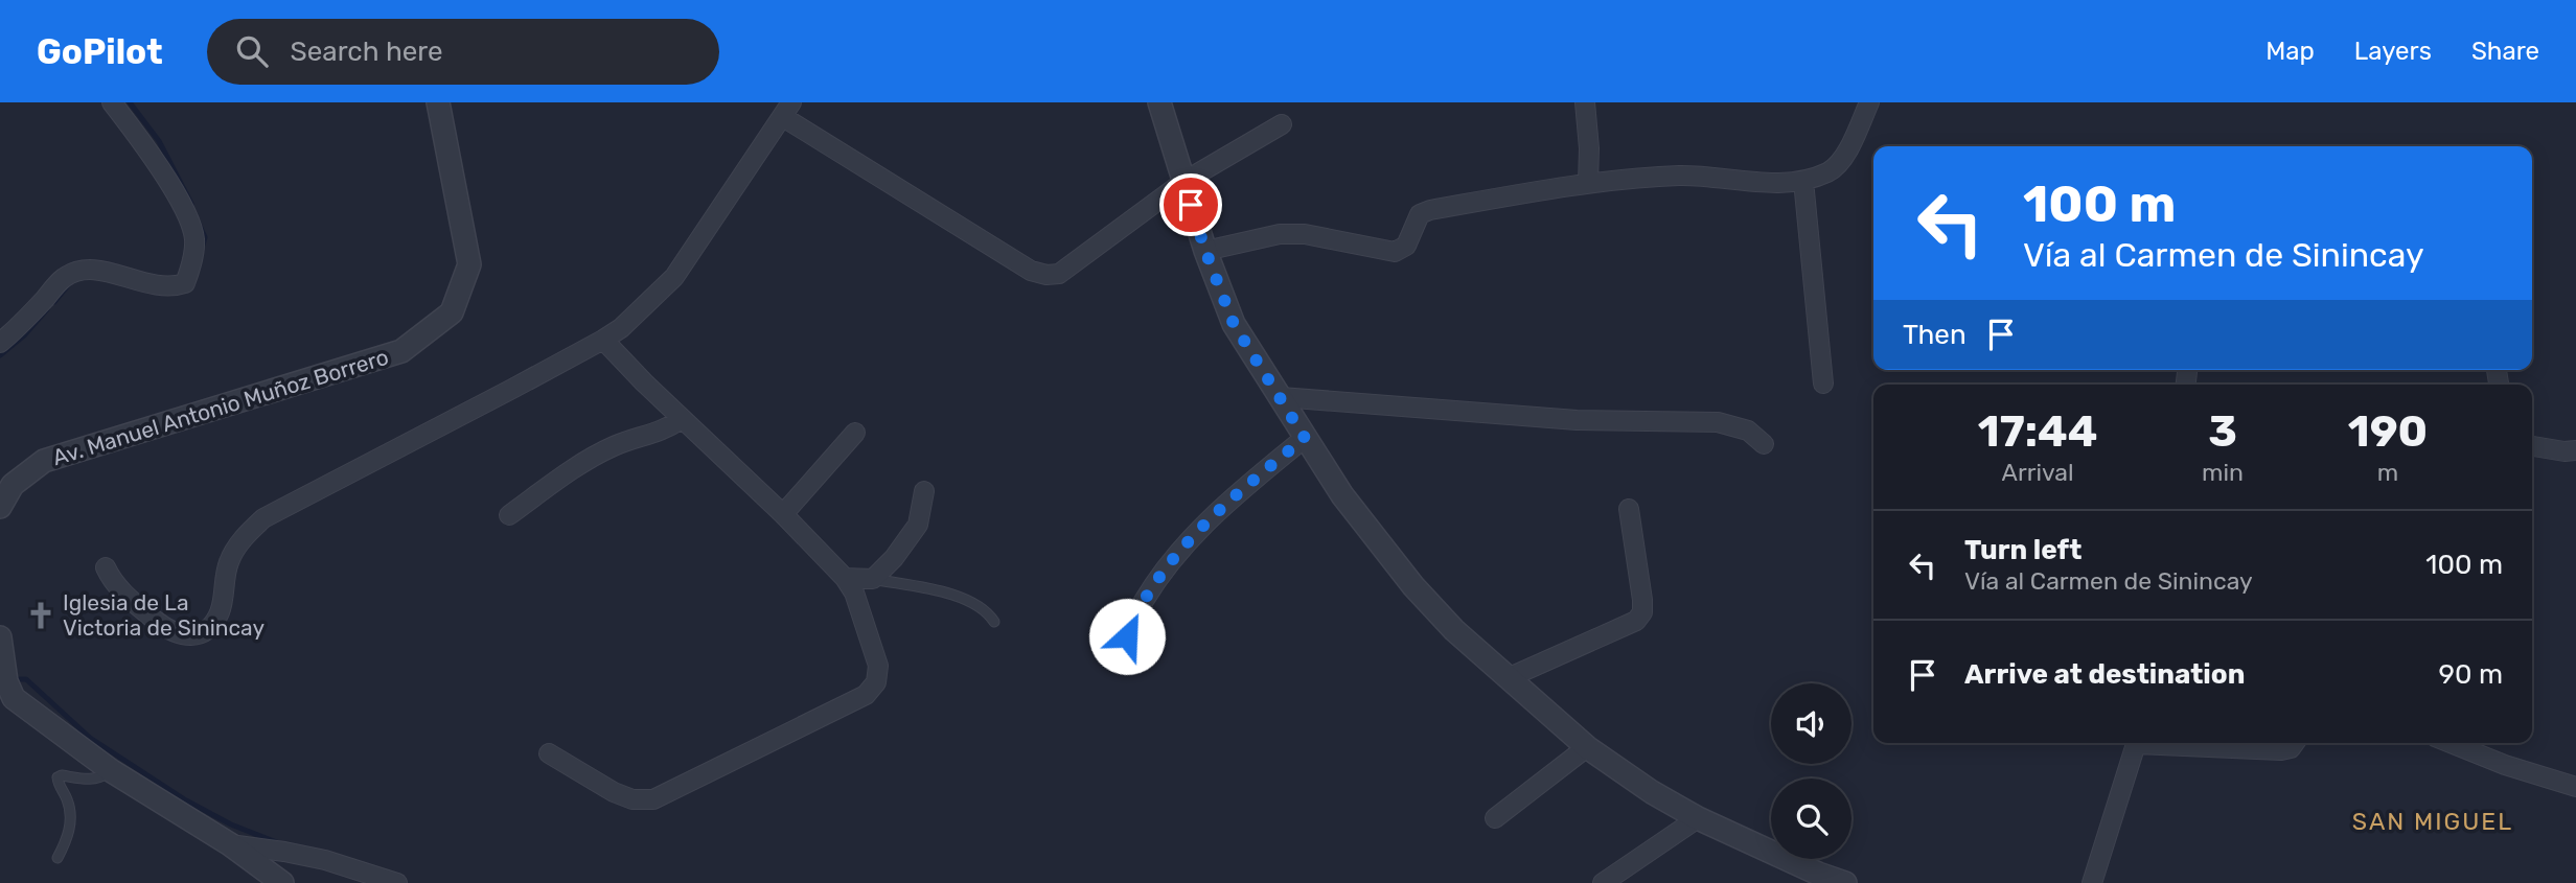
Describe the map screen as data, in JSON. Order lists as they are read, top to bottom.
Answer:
{
  "streets": {
    "street": ["Av. Manuel Antonio Muñoz Borrero"]
  },
  "districts": ["SAN MIGUEL"],
  "places": {
    "church": ["Iglesia de La Victoria de Sinincay"]
  },
  "page": {
    "header": "GoPilot",
    "search": "Search here",
    "nav": ["Map", "Layers", "Share"],
    "turn": ["100 m", "Vía al Carmen de Sinincay"],
    "then": "Then",
    "eta": [
      "17:44",
      "Arrival",
      "3",
      "min",
      "190",
      "m"
    ],
    "list": [
      {
        "name": "Turn left",
        "note": "Vía al Carmen de Sinincay",
        "value": "100 m"
      },
      {
        "name": "Arrive at destination",
        "value": "90 m"
      }
    ]
  }
}
